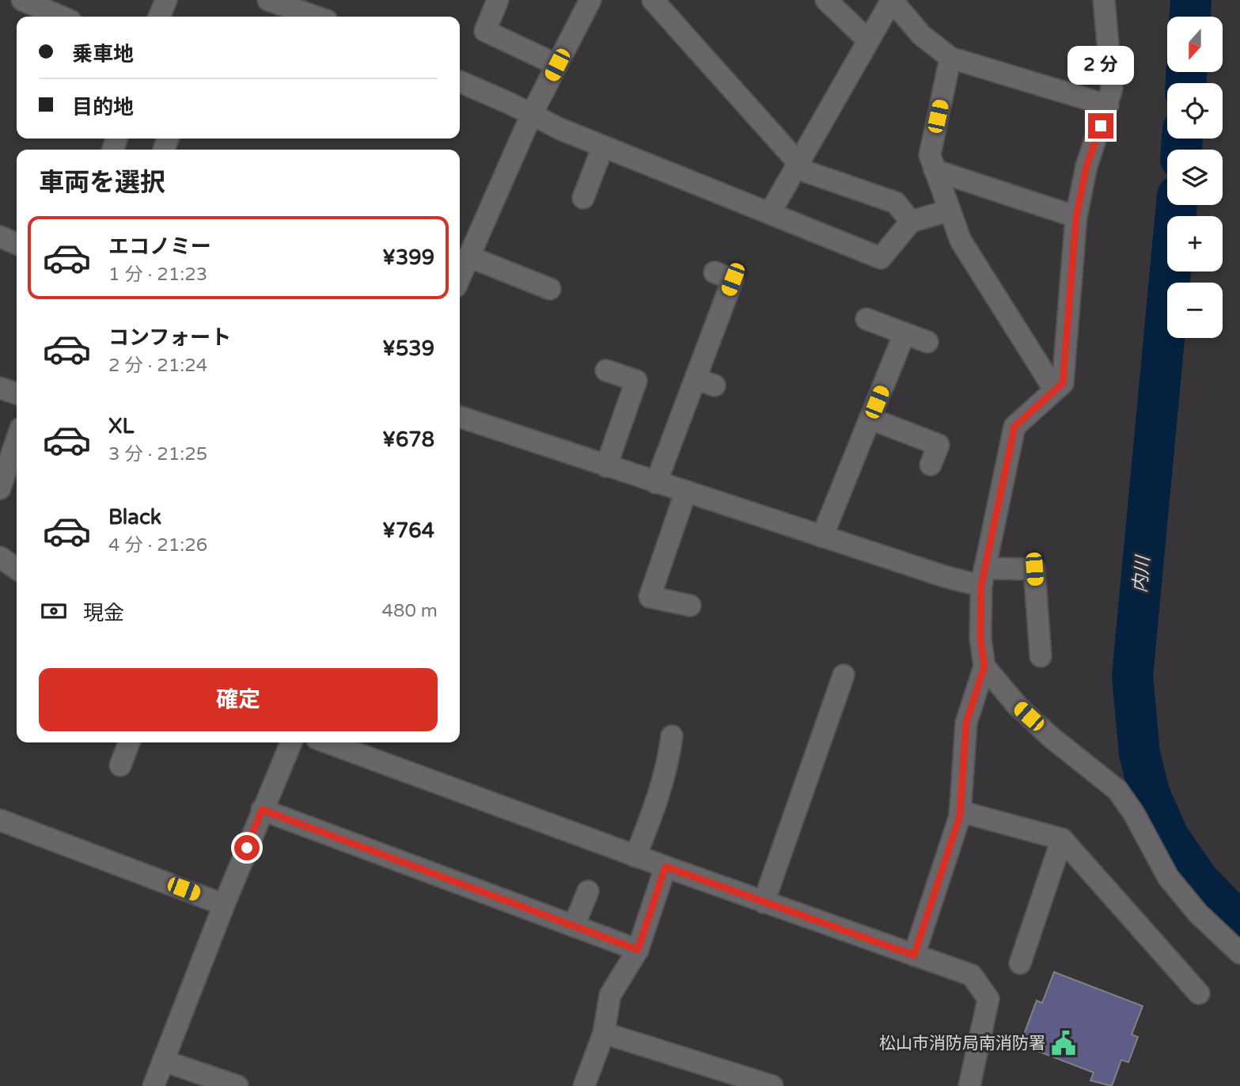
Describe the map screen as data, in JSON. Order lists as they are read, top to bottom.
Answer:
{
  "water": ["内川"],
  "places": {
    "public building": ["松山市消防局南消防署"]
  },
  "north": "bottom",
  "page": {
    "map_buttons": ["+", "−"],
    "banner": ["乗車地", "目的地"],
    "bubble": "2 分",
    "heading": "車両を選択",
    "list": [
      {
        "name": "エコノミー",
        "note": "1 分 · 21:23",
        "value": "¥399"
      },
      {
        "name": "コンフォート",
        "note": "2 分 · 21:24",
        "value": "¥539"
      },
      {
        "name": "XL",
        "note": "3 分 · 21:25",
        "value": "¥678"
      },
      {
        "name": "Black",
        "note": "4 分 · 21:26",
        "value": "¥764"
      }
    ],
    "pay": ["現金", "480 m"],
    "buttons": "確定"
  }
}
